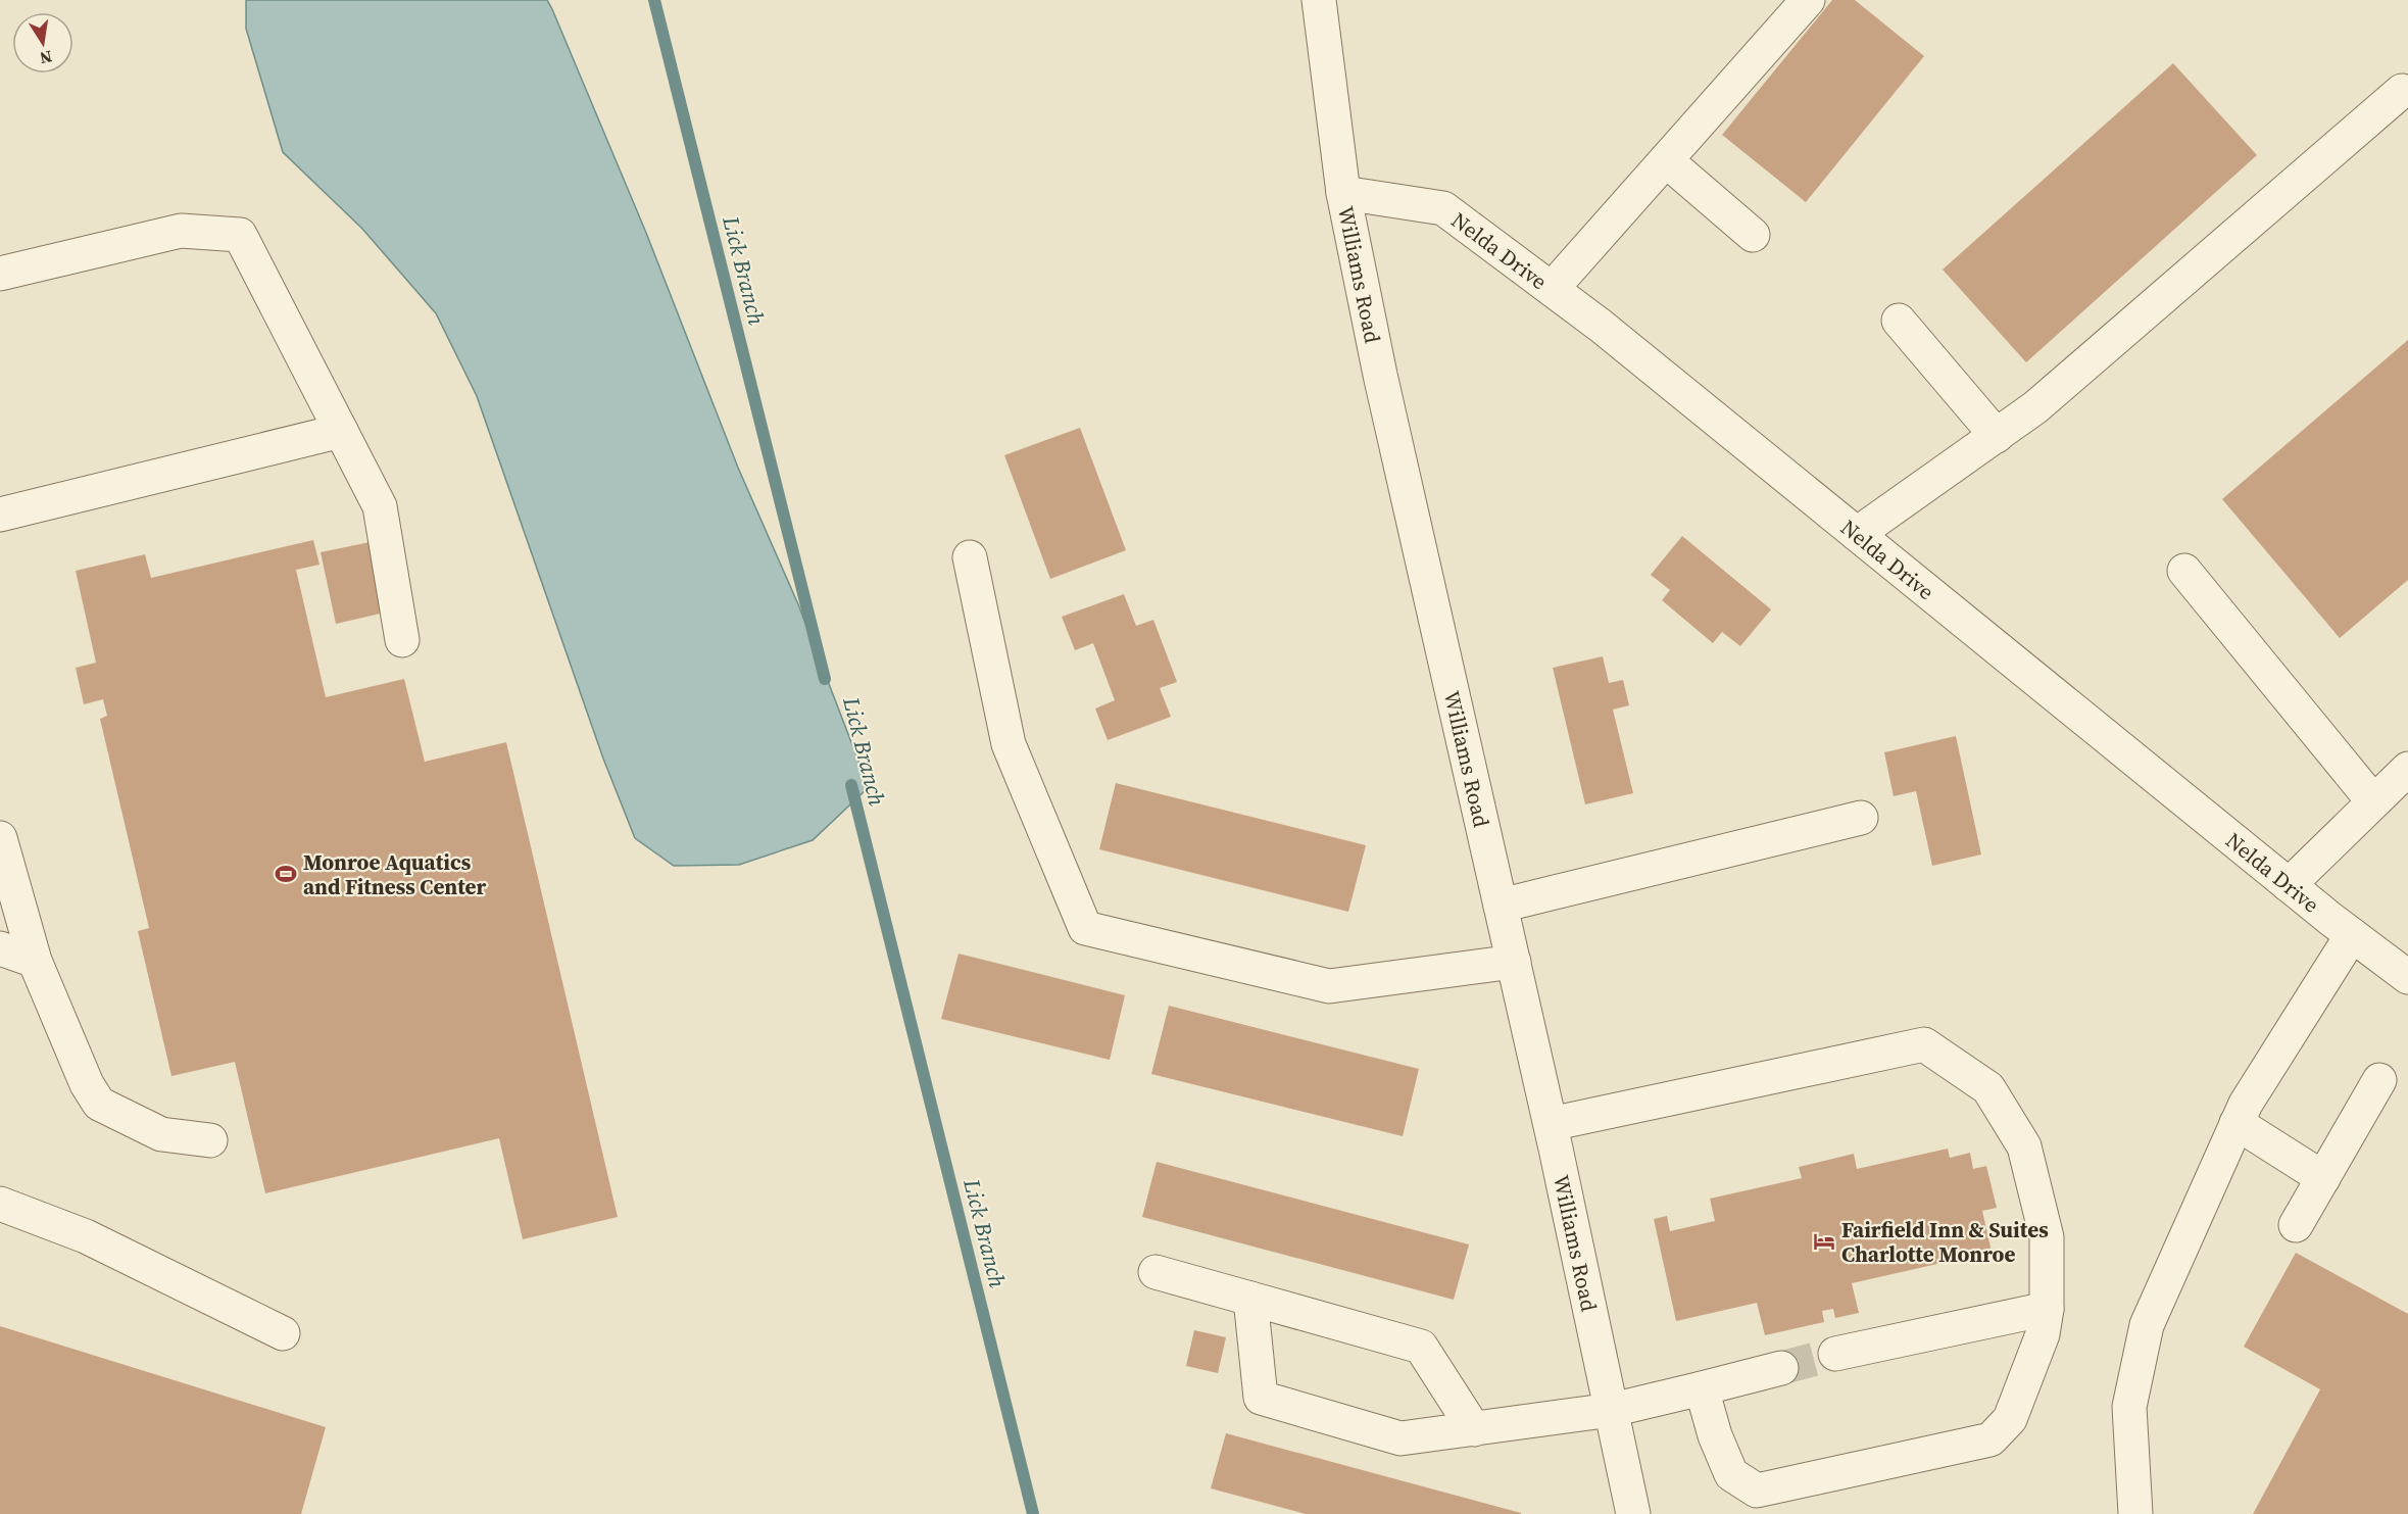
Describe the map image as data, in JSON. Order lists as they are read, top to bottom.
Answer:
{
  "streets": {
    "street": ["Nelda Drive", "Williams Road"]
  },
  "crossings": [
    ["Nelda Drive", "Williams Road"]
  ],
  "water": ["Lick Branch"],
  "places": {
    "sports": ["Monroe Aquatics and Fitness Center"],
    "hotel": ["Fairfield Inn & Suites Charlotte Monroe"]
  },
  "north": "bottom"
}
